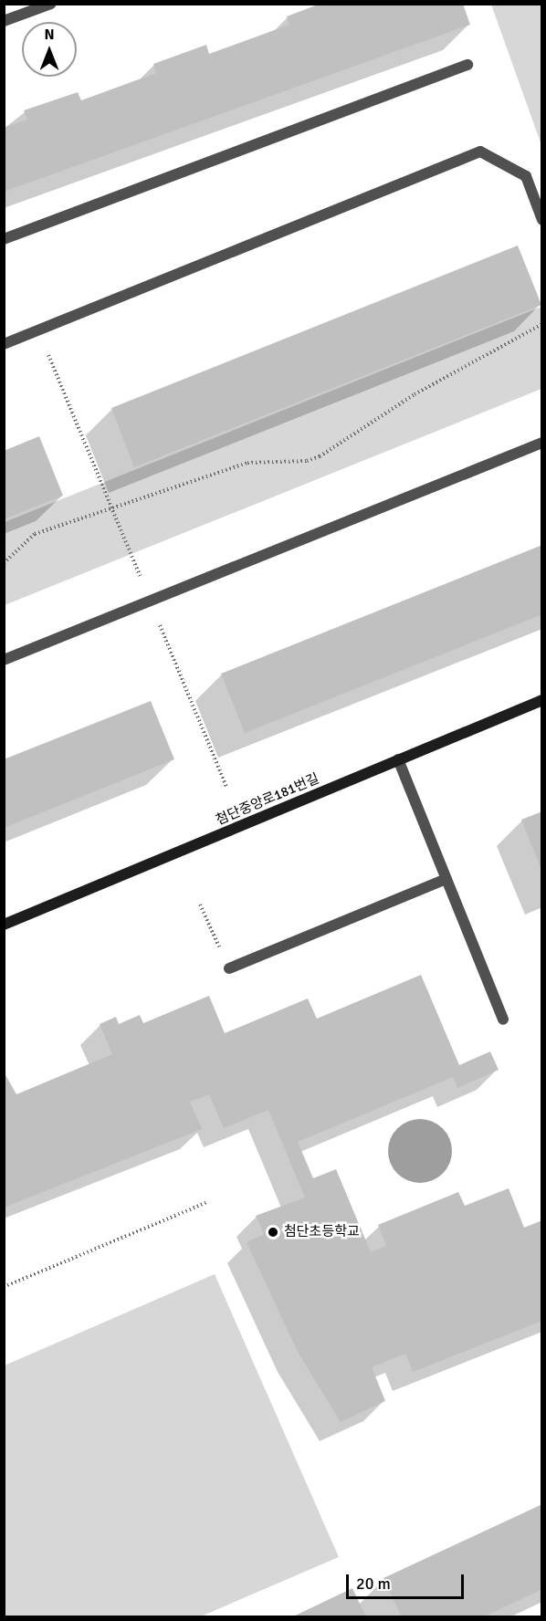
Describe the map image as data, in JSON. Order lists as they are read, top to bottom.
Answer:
{
  "streets": {
    "street": ["첨단중앙로181번길"]
  },
  "places": ["첨단초등학교"],
  "scale_bar": "20 m",
  "north": "top"
}
